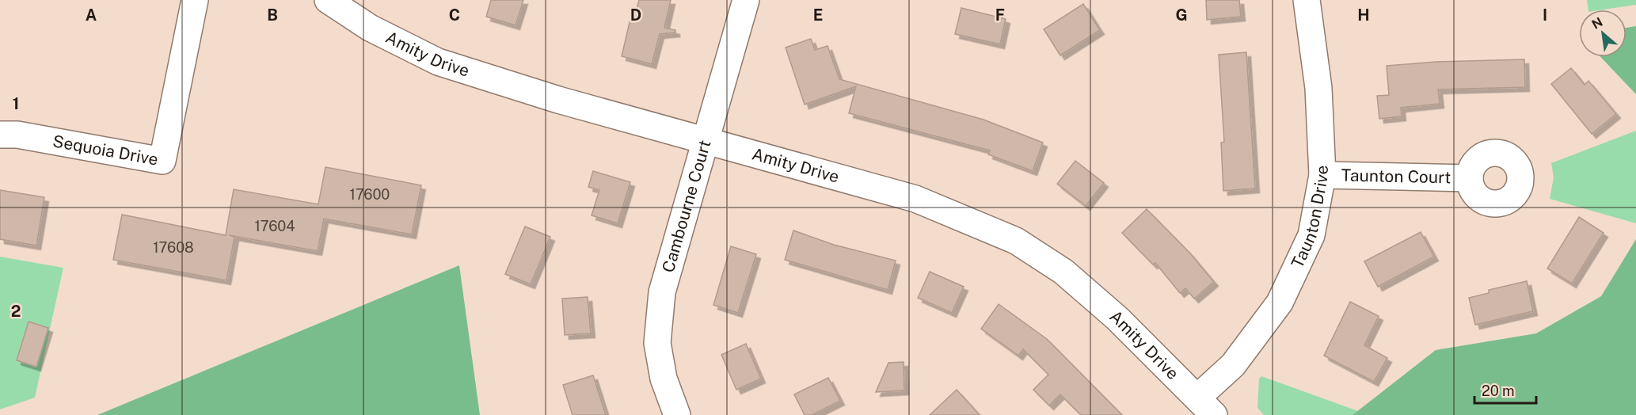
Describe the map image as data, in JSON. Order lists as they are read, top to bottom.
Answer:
{
  "streets": {
    "street": [
      "Amity Drive",
      "Sequoia Drive",
      "Taunton Court",
      "Cambourne Court",
      "Taunton Drive"
    ]
  },
  "crossings": [
    ["Amity Drive", "Cambourne Court"],
    ["Amity Drive", "Taunton Drive"],
    ["Taunton Court", "Taunton Drive"]
  ],
  "house_numbers": ["17600", "17604", "17608"],
  "scale_bar": "20 m",
  "north": "top left",
  "grid": {
    "columns": [
      "A",
      "B",
      "C",
      "D",
      "E",
      "F",
      "G",
      "H",
      "I"
    ],
    "rows": ["1", "2"]
  }
}
